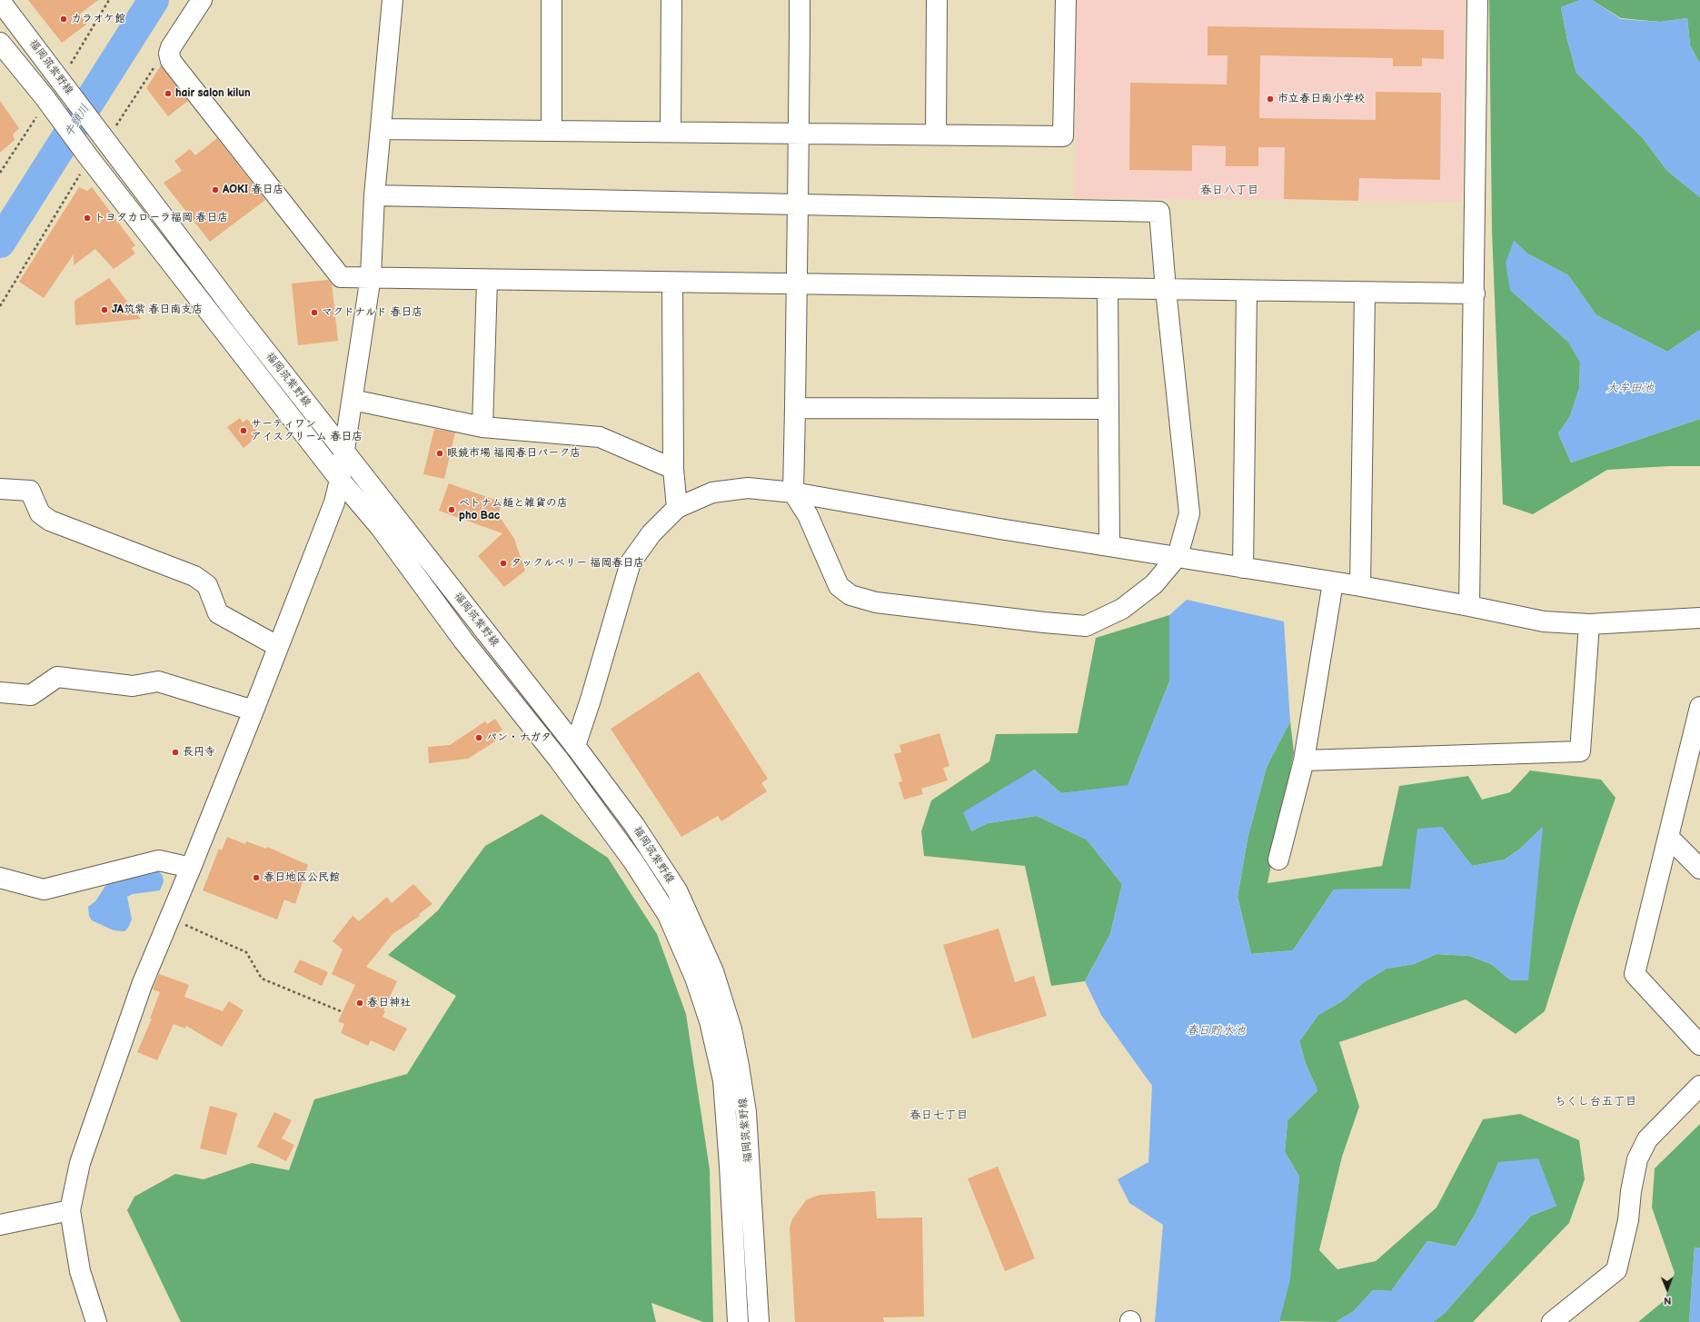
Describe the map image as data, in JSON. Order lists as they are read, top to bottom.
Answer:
{
  "streets": {
    "street": ["福岡筑紫野線"]
  },
  "districts": ["春日八丁目", "ちくし台五丁目", "春日七丁目"],
  "water": ["牛頸川", "大牟田池", "春日貯水池"],
  "places": [
    "カラオケ館",
    "hair salon kilun",
    "市立春日南小学校",
    "AOKI 春日店",
    "トヨタカローラ福岡 春日店",
    "JA筑紫 春日南支店",
    "マクドナルド 春日店",
    "サーティワン アイスクリーム 春日店",
    "眼鏡市場 福岡春日パーク店",
    "ベトナム麺と雑貨の店 pho Bac",
    "タックルベリー 福岡春日店",
    "パン・ナガタ",
    "長円寺",
    "春日地区公民館",
    "春日神社"
  ],
  "north": "bottom"
}
